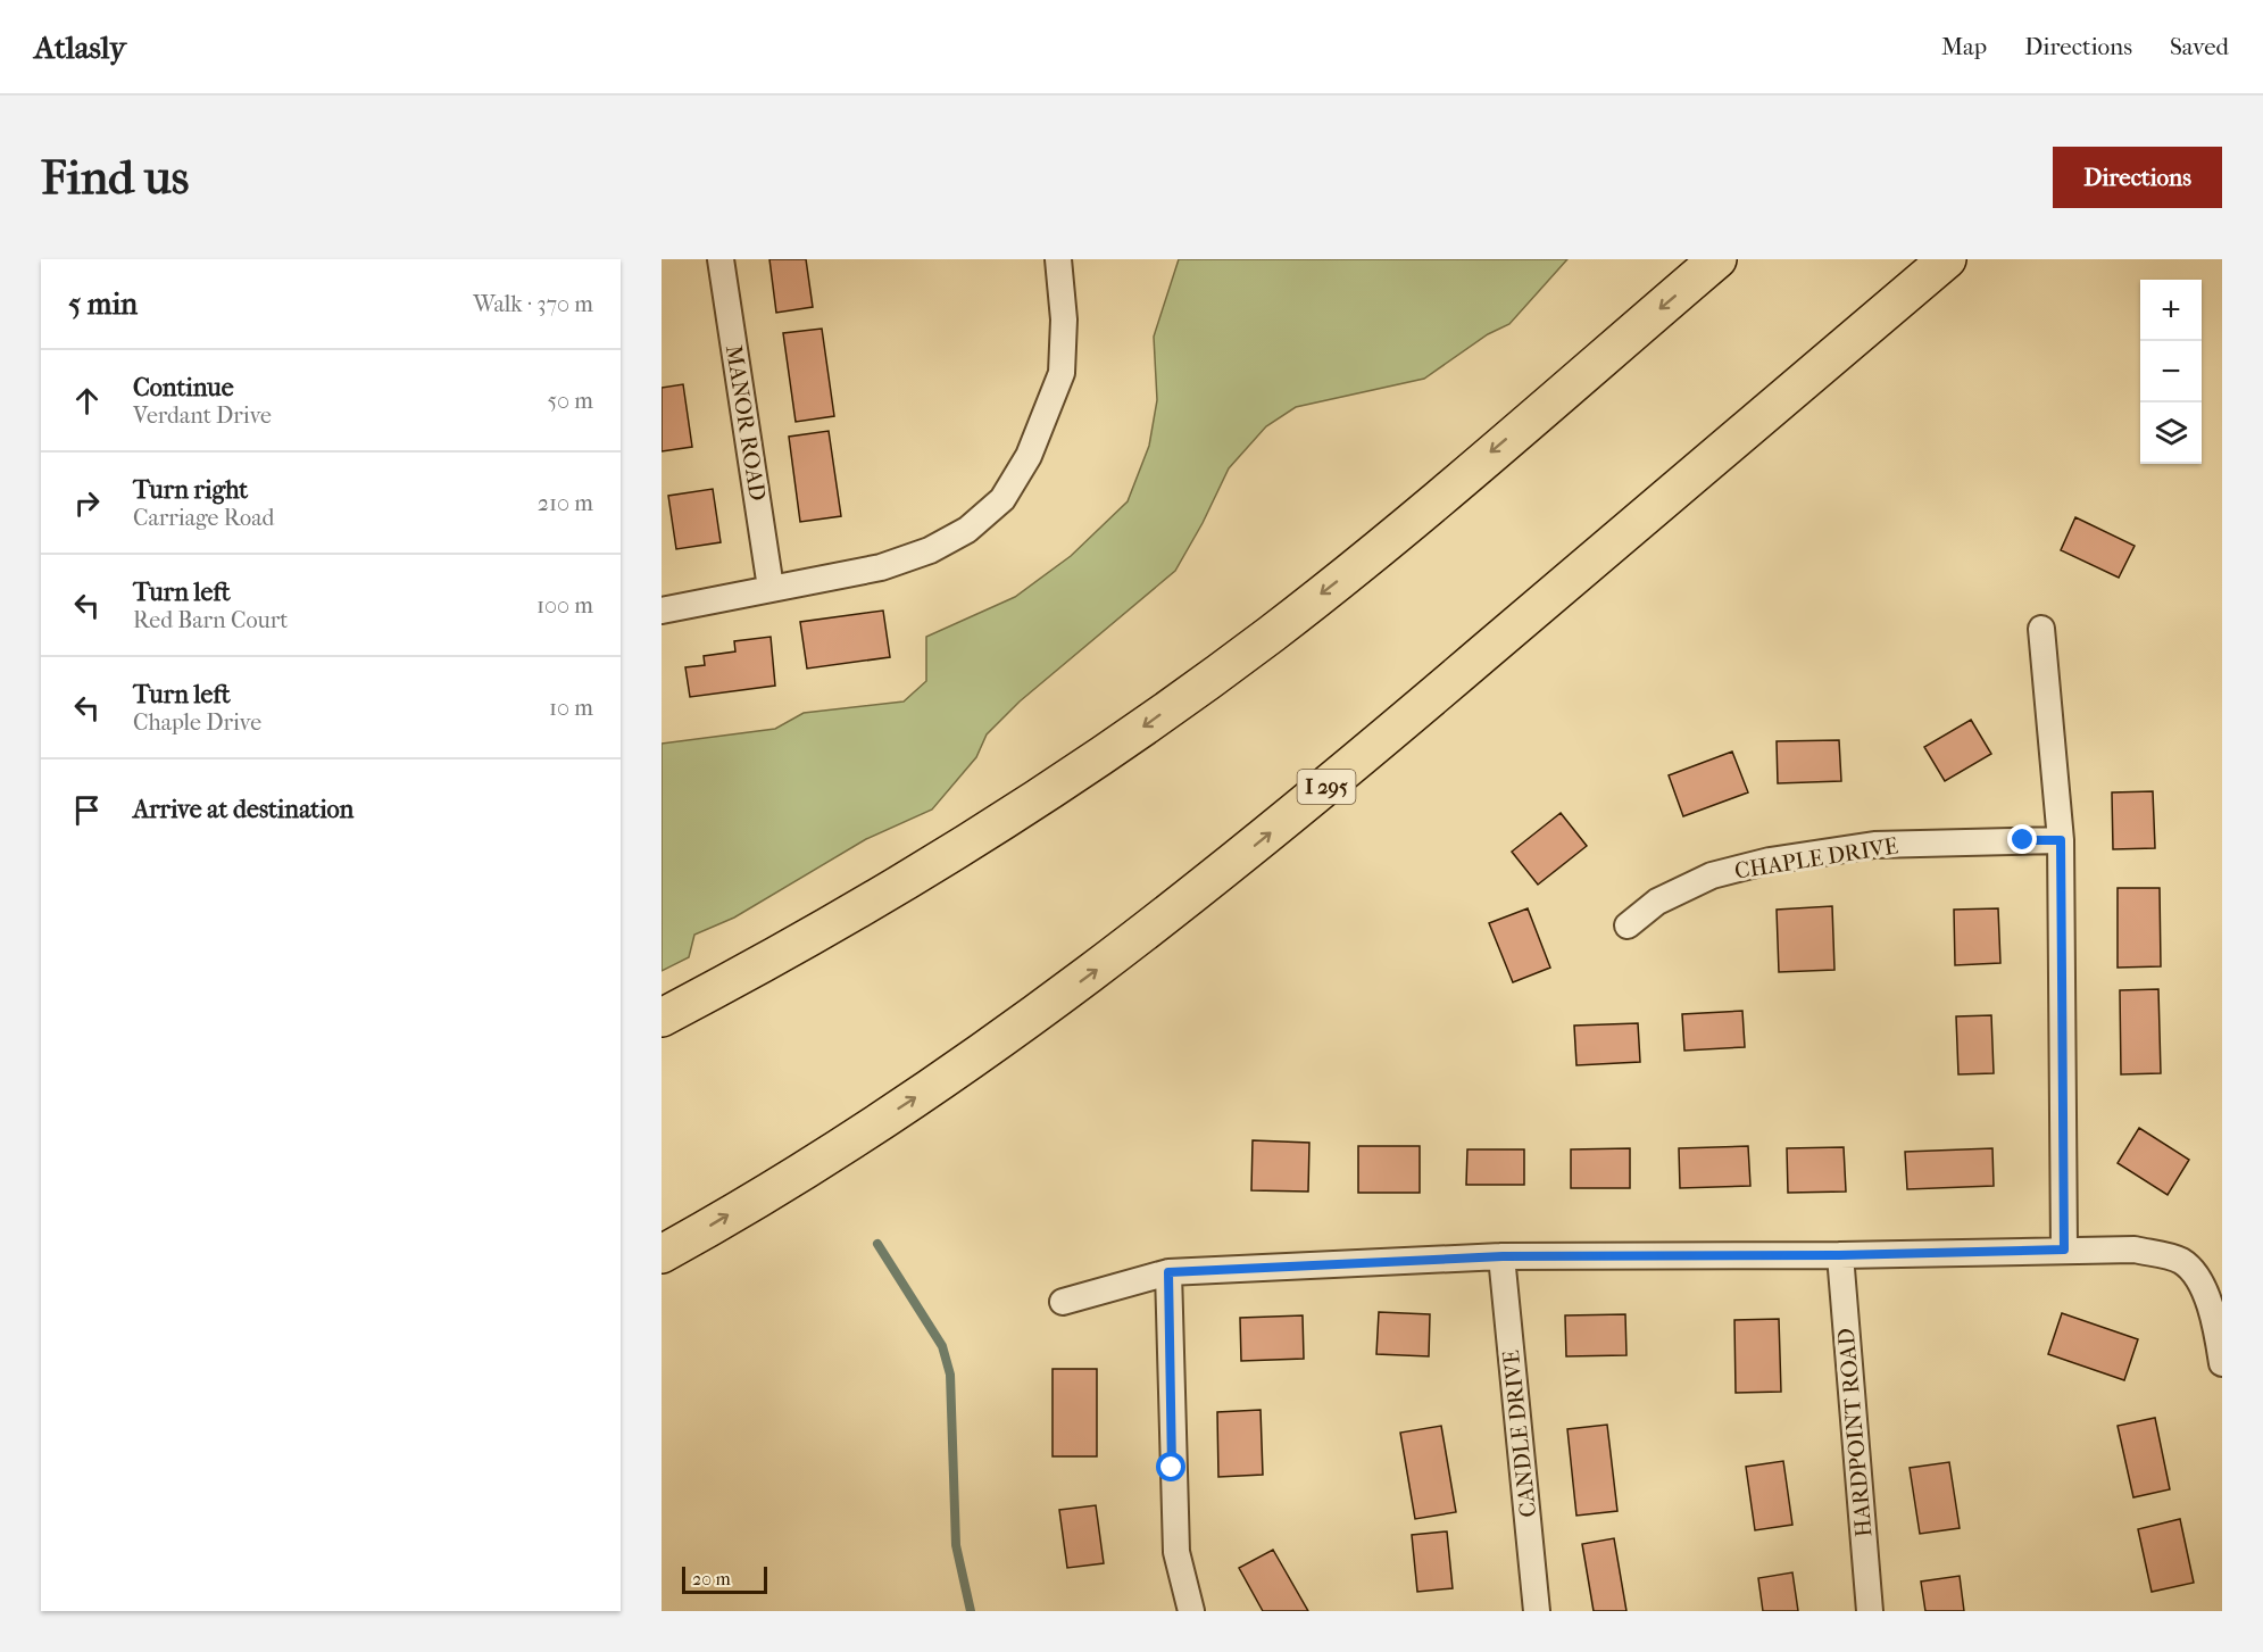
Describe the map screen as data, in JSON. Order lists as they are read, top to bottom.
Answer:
{
  "streets": {
    "highway": ["I 295"],
    "street": [
      "MANOR ROAD",
      "CHAPLE DRIVE",
      "HARDPOINT ROAD",
      "CANDLE DRIVE"
    ]
  },
  "scale_bar": "20 m",
  "page": {
    "header": "Atlasly",
    "nav": ["Map", "Directions", "Saved"],
    "buttons": "Directions",
    "title": "Find us",
    "heading": ["5 min", "Walk · 370 m"],
    "map_buttons": ["+", "−"],
    "list": [
      ["Continue", "Verdant Drive", "50 m"],
      ["Turn right", "Carriage Road", "210 m"],
      ["Turn left", "Red Barn Court", "100 m"],
      ["Turn left", "Chaple Drive", "10 m"],
      "Arrive at destination"
    ],
    "scale": "20 m"
  }
}
